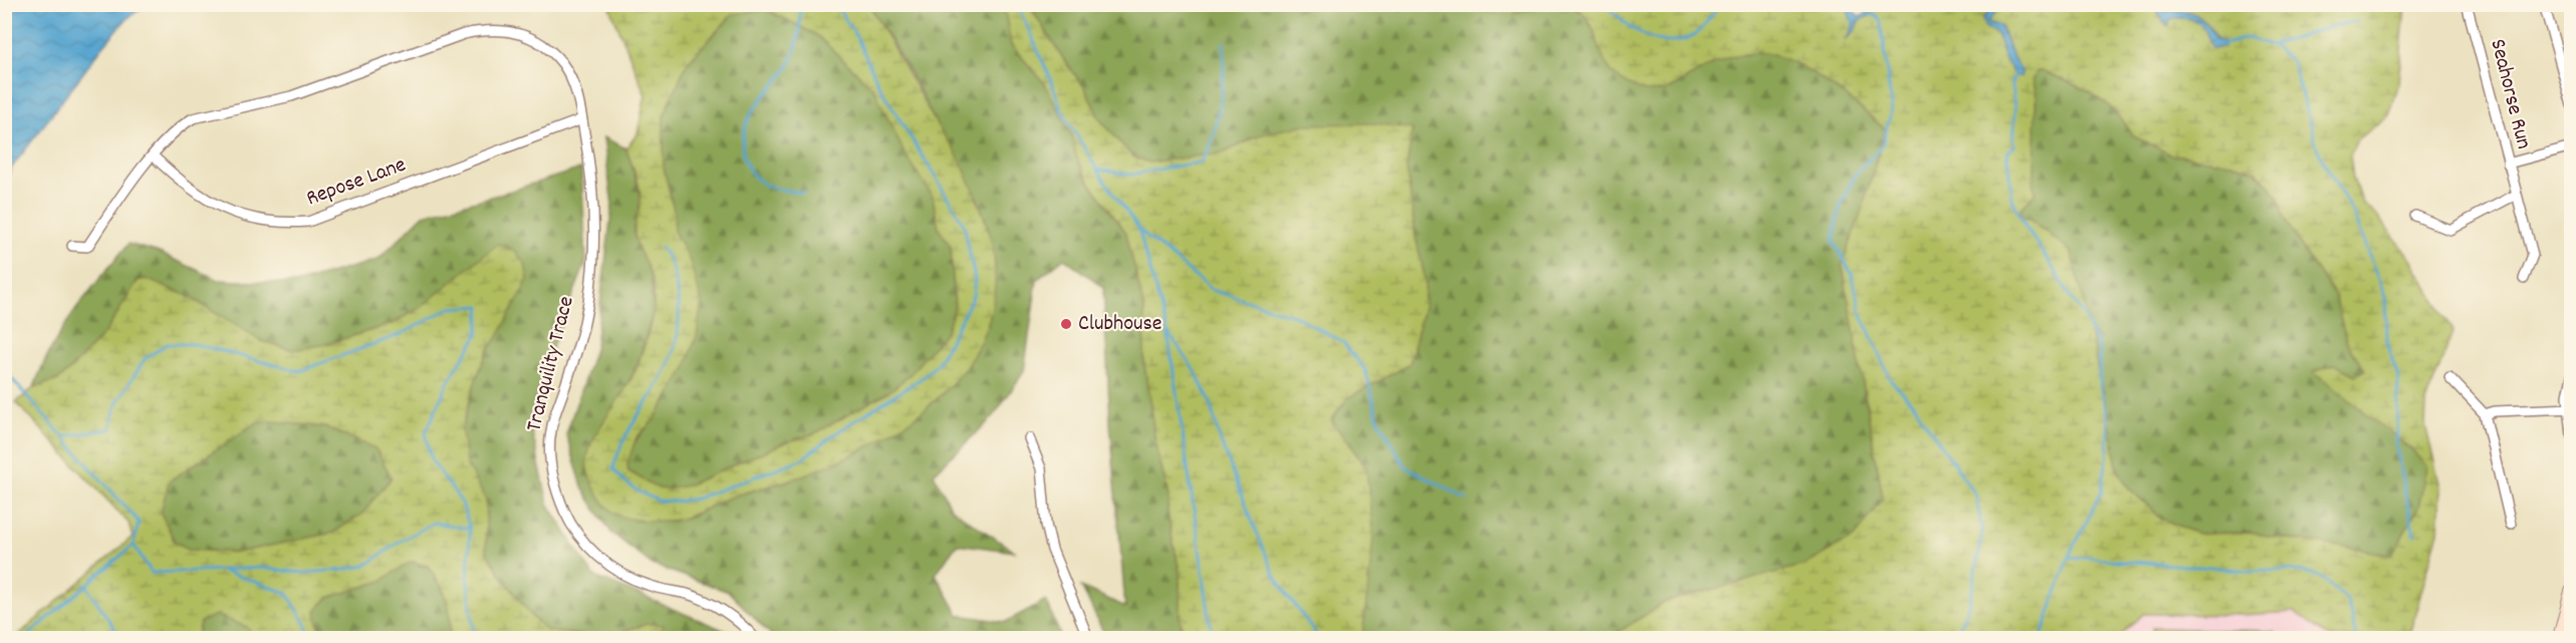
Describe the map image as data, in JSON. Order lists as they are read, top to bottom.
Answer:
{
  "streets": {
    "street": ["Seahorse Run", "Repose Lane", "Tranquility Trace"]
  },
  "crossings": [
    ["Repose Lane", "Tranquility Trace"]
  ],
  "places": ["Clubhouse"]
}
